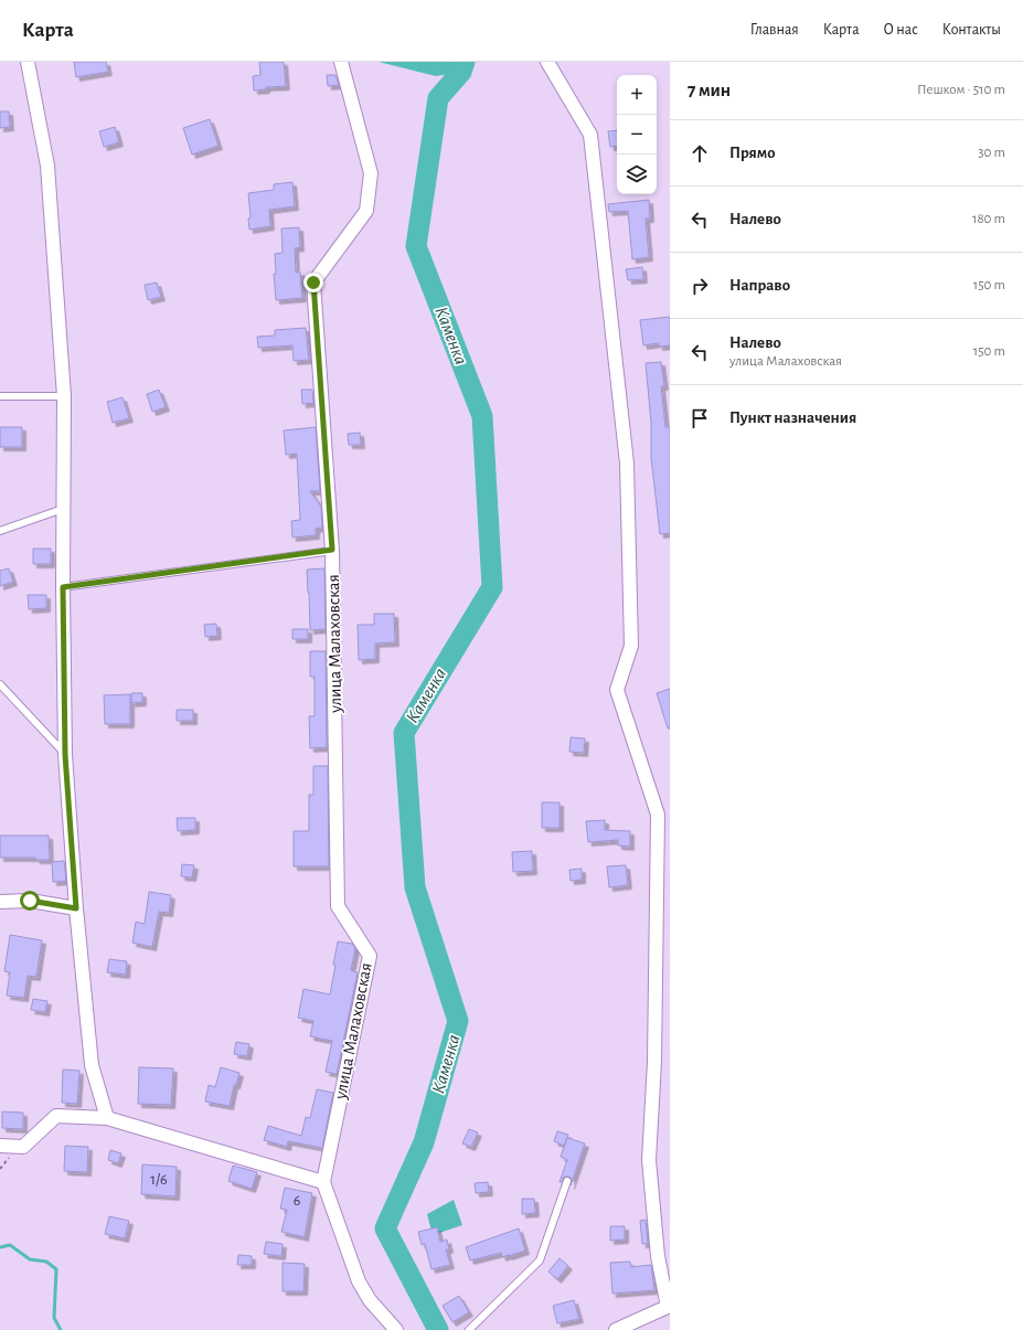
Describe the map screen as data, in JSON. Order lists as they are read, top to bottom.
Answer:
{
  "streets": {
    "street": ["улица Малаховская"]
  },
  "water": ["Каменка"],
  "house_numbers": ["1/6", "6"],
  "page": {
    "header": "Карта",
    "nav": [
      "Главная",
      "Карта",
      "О нас",
      "Контакты"
    ],
    "heading": ["7 мин", "Пешком · 510 m"],
    "map_buttons": ["+", "−"],
    "list": [
      ["Прямо", "30 m"],
      ["Налево", "180 m"],
      ["Направо", "150 m"],
      ["Налево", "улица Малаховская", "150 m"],
      "Пункт назначения"
    ]
  }
}
